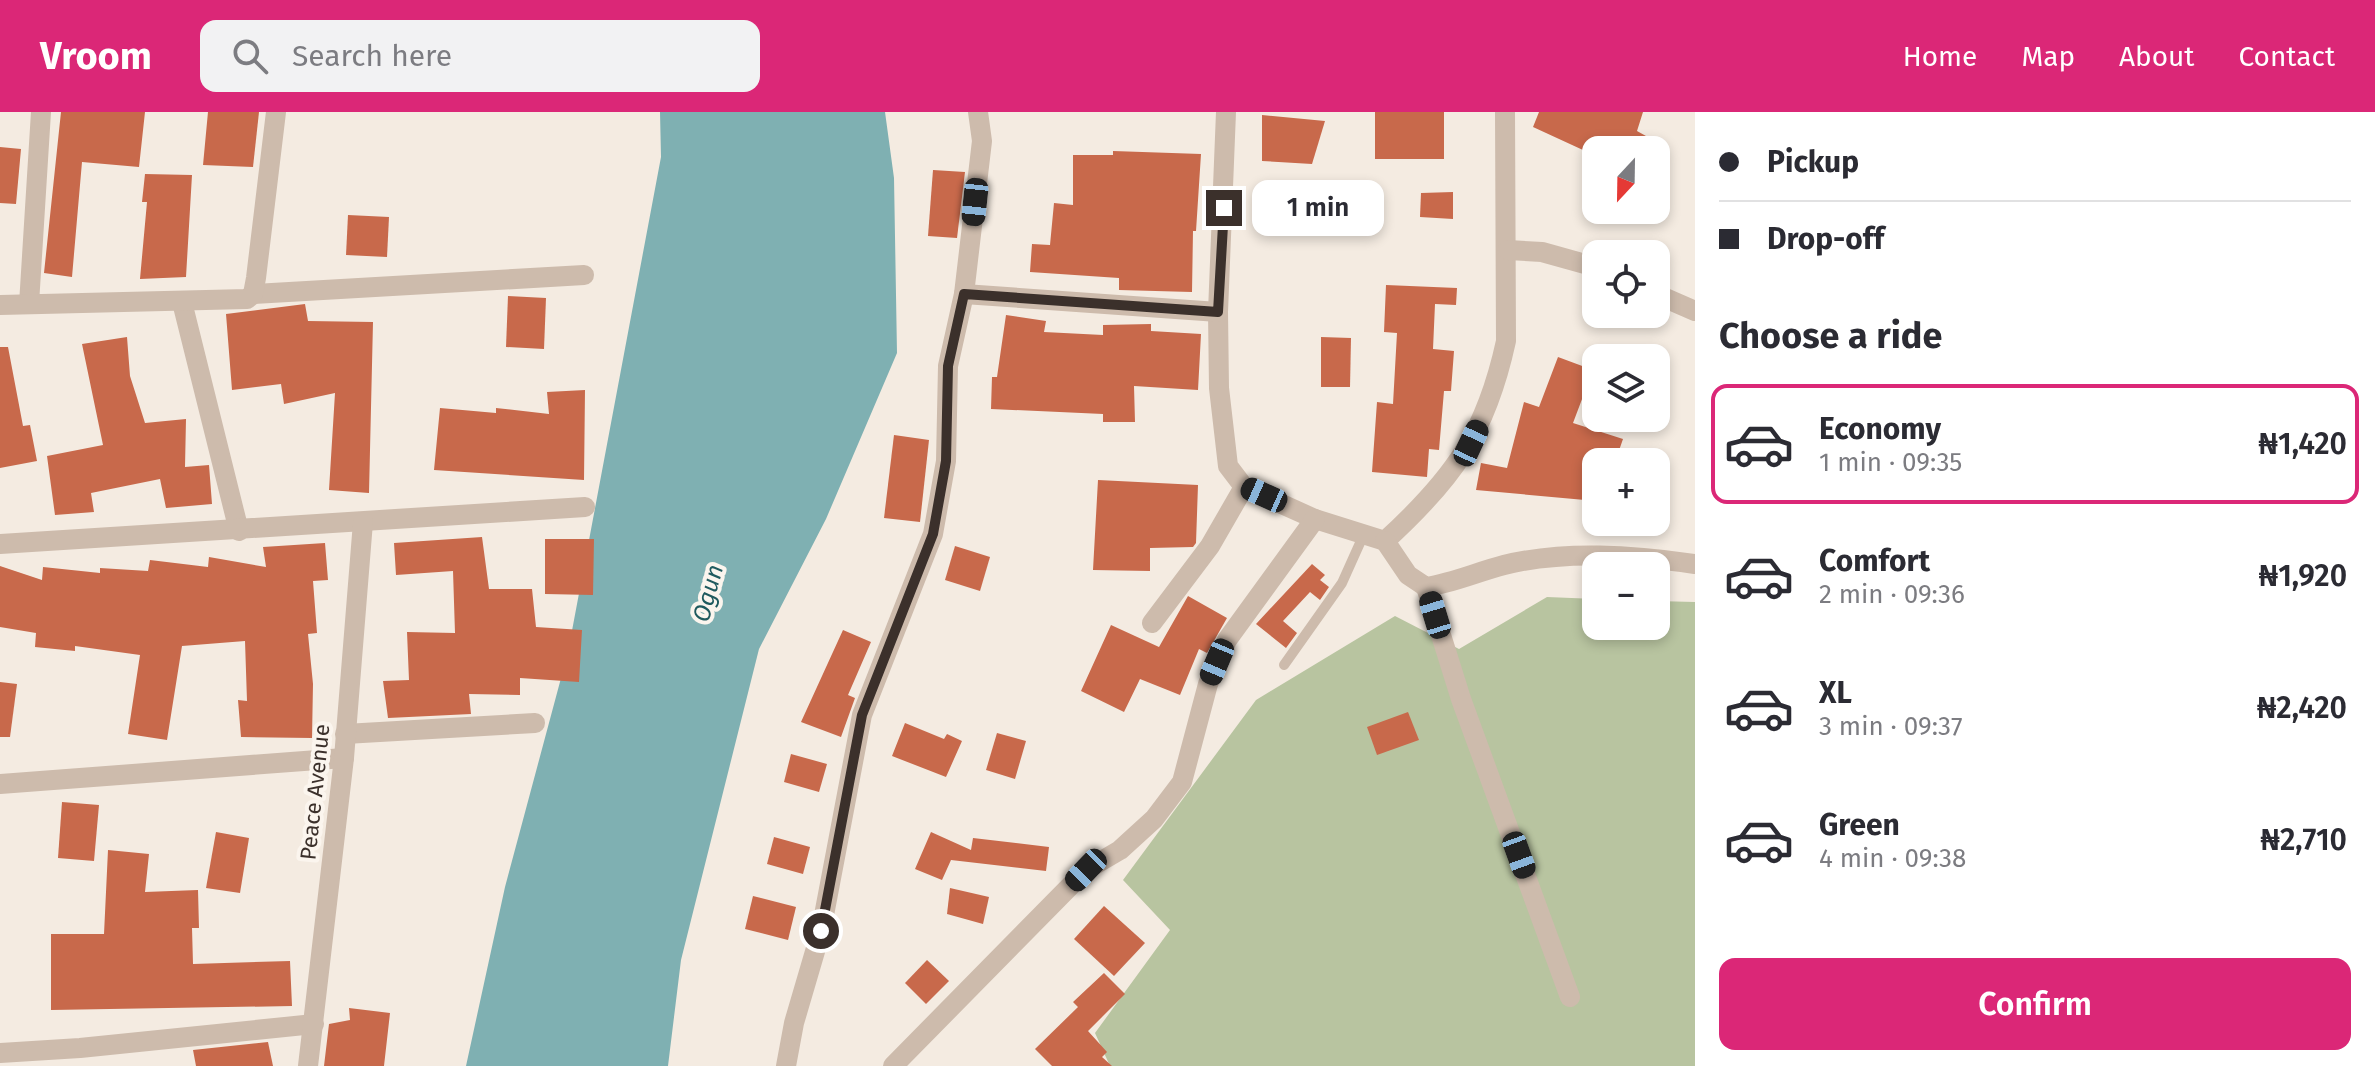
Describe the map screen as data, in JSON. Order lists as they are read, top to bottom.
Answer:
{
  "streets": {
    "street": ["Peace Avenue"]
  },
  "water": ["Ogun"],
  "north": "bottom",
  "page": {
    "header": "Vroom",
    "search": "Search here",
    "nav": [
      "Home",
      "Map",
      "About",
      "Contact"
    ],
    "banner": ["Pickup", "Drop-off"],
    "map_buttons": ["+", "−"],
    "bubble": "1 min",
    "heading": "Choose a ride",
    "list": [
      {
        "name": "Economy",
        "note": "1 min · 09:35",
        "value": "₦1,420"
      },
      {
        "name": "Comfort",
        "note": "2 min · 09:36",
        "value": "₦1,920"
      },
      {
        "name": "XL",
        "note": "3 min · 09:37",
        "value": "₦2,420"
      },
      {
        "name": "Green",
        "note": "4 min · 09:38",
        "value": "₦2,710"
      }
    ],
    "buttons": "Confirm"
  }
}
